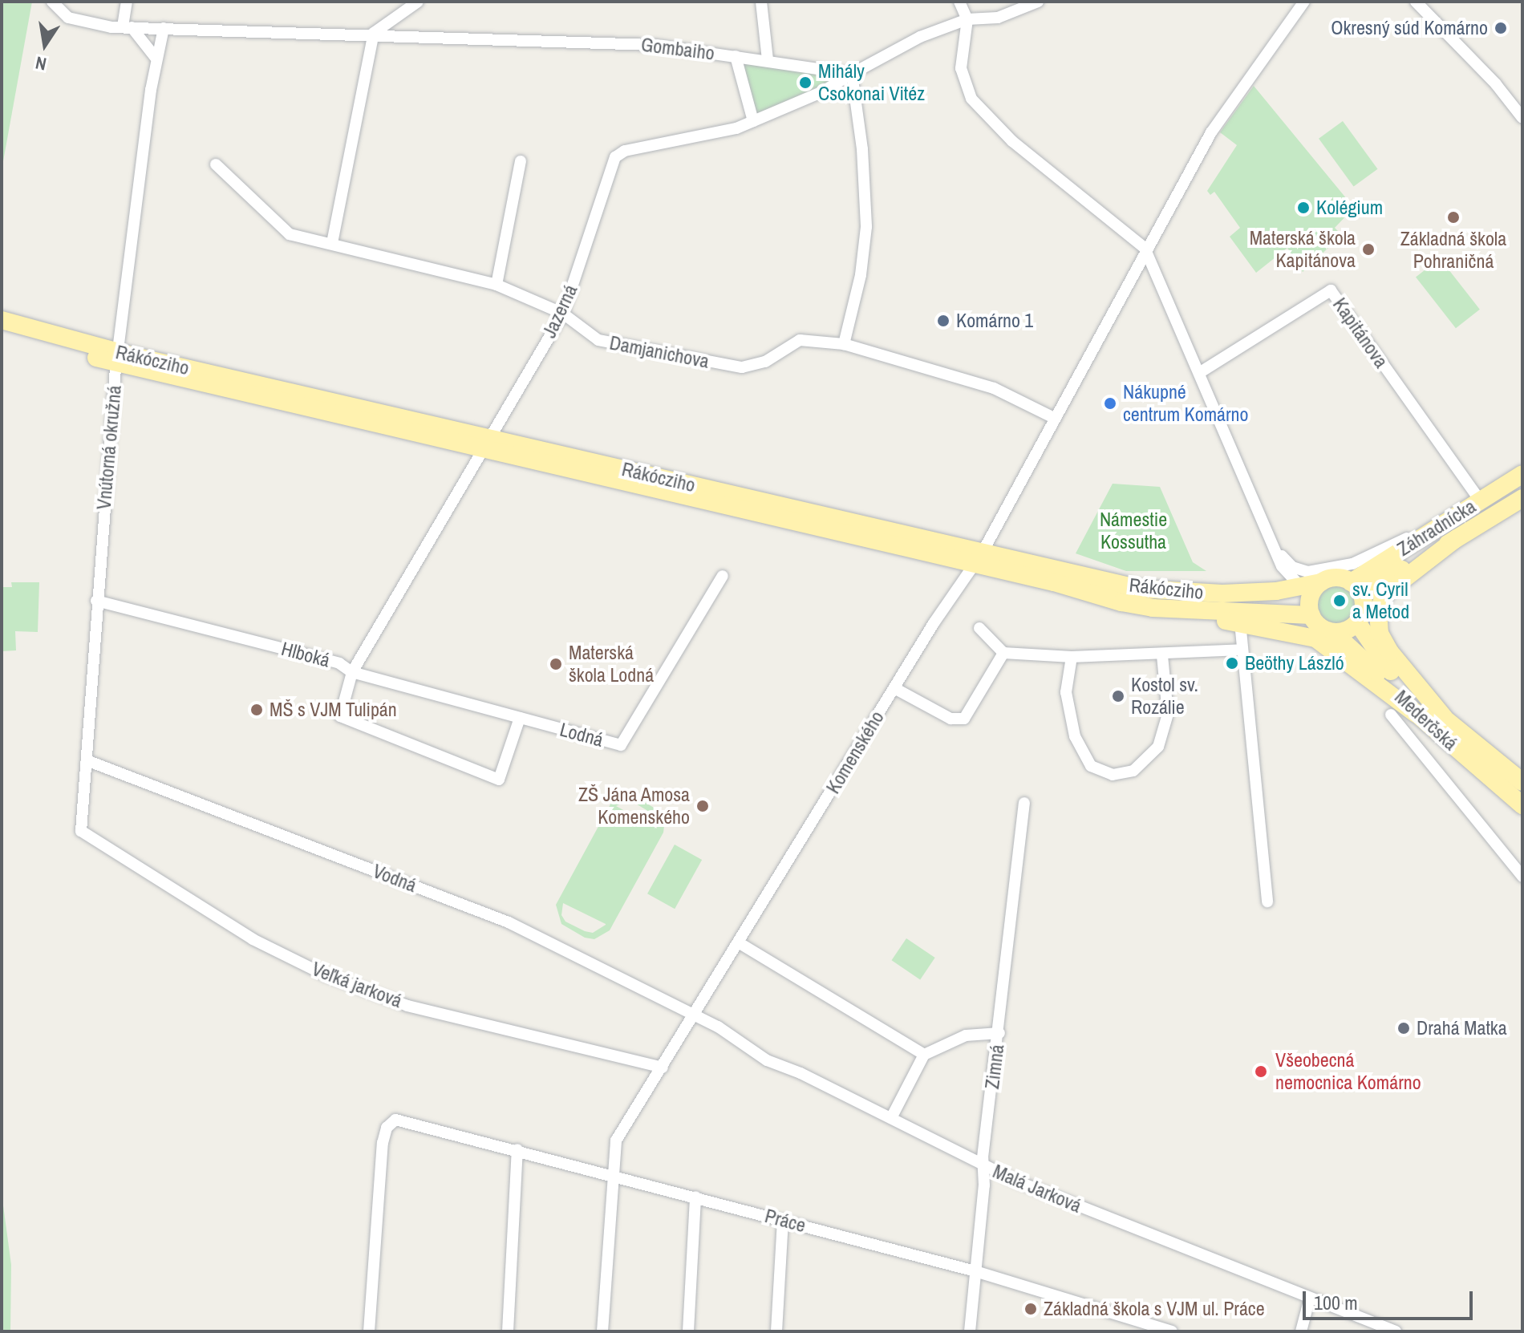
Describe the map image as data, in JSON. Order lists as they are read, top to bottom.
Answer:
{
  "streets": {
    "main road": ["Rákócziho", "Záhradnícka", "Mederčská"],
    "street": [
      "Gombaiho",
      "Jazerná",
      "Kapitánova",
      "Damjanichova",
      "Vnútorná okružná",
      "Hlboká",
      "Lodná",
      "Komenského",
      "Vodná",
      "Veľká jarková",
      "Zimná",
      "Malá Jarková",
      "Práce"
    ]
  },
  "crossings": [
    ["Gombaiho", "Jazerná"],
    ["Jazerná", "Damjanichova"],
    ["Jazerná", "Rákócziho"],
    ["Jazerná", "Hlboká"],
    ["Jazerná", "Lodná"],
    ["Kapitánova", "Záhradnícka"],
    ["Rákócziho", "Vnútorná okružná"],
    ["Rákócziho", "Záhradnícka"],
    ["Rákócziho", "Mederčská"],
    ["Rákócziho", "Komenského"],
    ["Vnútorná okružná", "Hlboká"],
    ["Vnútorná okružná", "Vodná"],
    ["Vnútorná okružná", "Veľká jarková"],
    ["Záhradnícka", "Mederčská"],
    ["Hlboká", "Lodná"],
    ["Komenského", "Vodná"],
    ["Komenského", "Veľká jarková"],
    ["Komenského", "Malá Jarková"],
    ["Komenského", "Práce"],
    ["Vodná", "Malá Jarková"],
    ["Zimná", "Malá Jarková"],
    ["Zimná", "Práce"]
  ],
  "parks": ["Námestie Kossutha"],
  "places": [
    "Okresný súd Komárno",
    "Mihály Csokonai Vitéz",
    "Kolégium",
    "Základná škola Pohraničná",
    "Materská škola Kapitánova",
    "Komárno 1",
    "Nákupné centrum Komárno",
    "sv. Cyril a Metod",
    "Beöthy László",
    "Materská škola Lodná",
    "Kostol sv. Rozálie",
    "MŠ s VJM Tulipán",
    "ZŠ Jána Amosa Komenského",
    "Drahá Matka",
    "Všeobecná nemocnica Komárno",
    "Základná škola s VJM ul. Práce"
  ],
  "scale_bar": "100 m",
  "north": "bottom"
}
